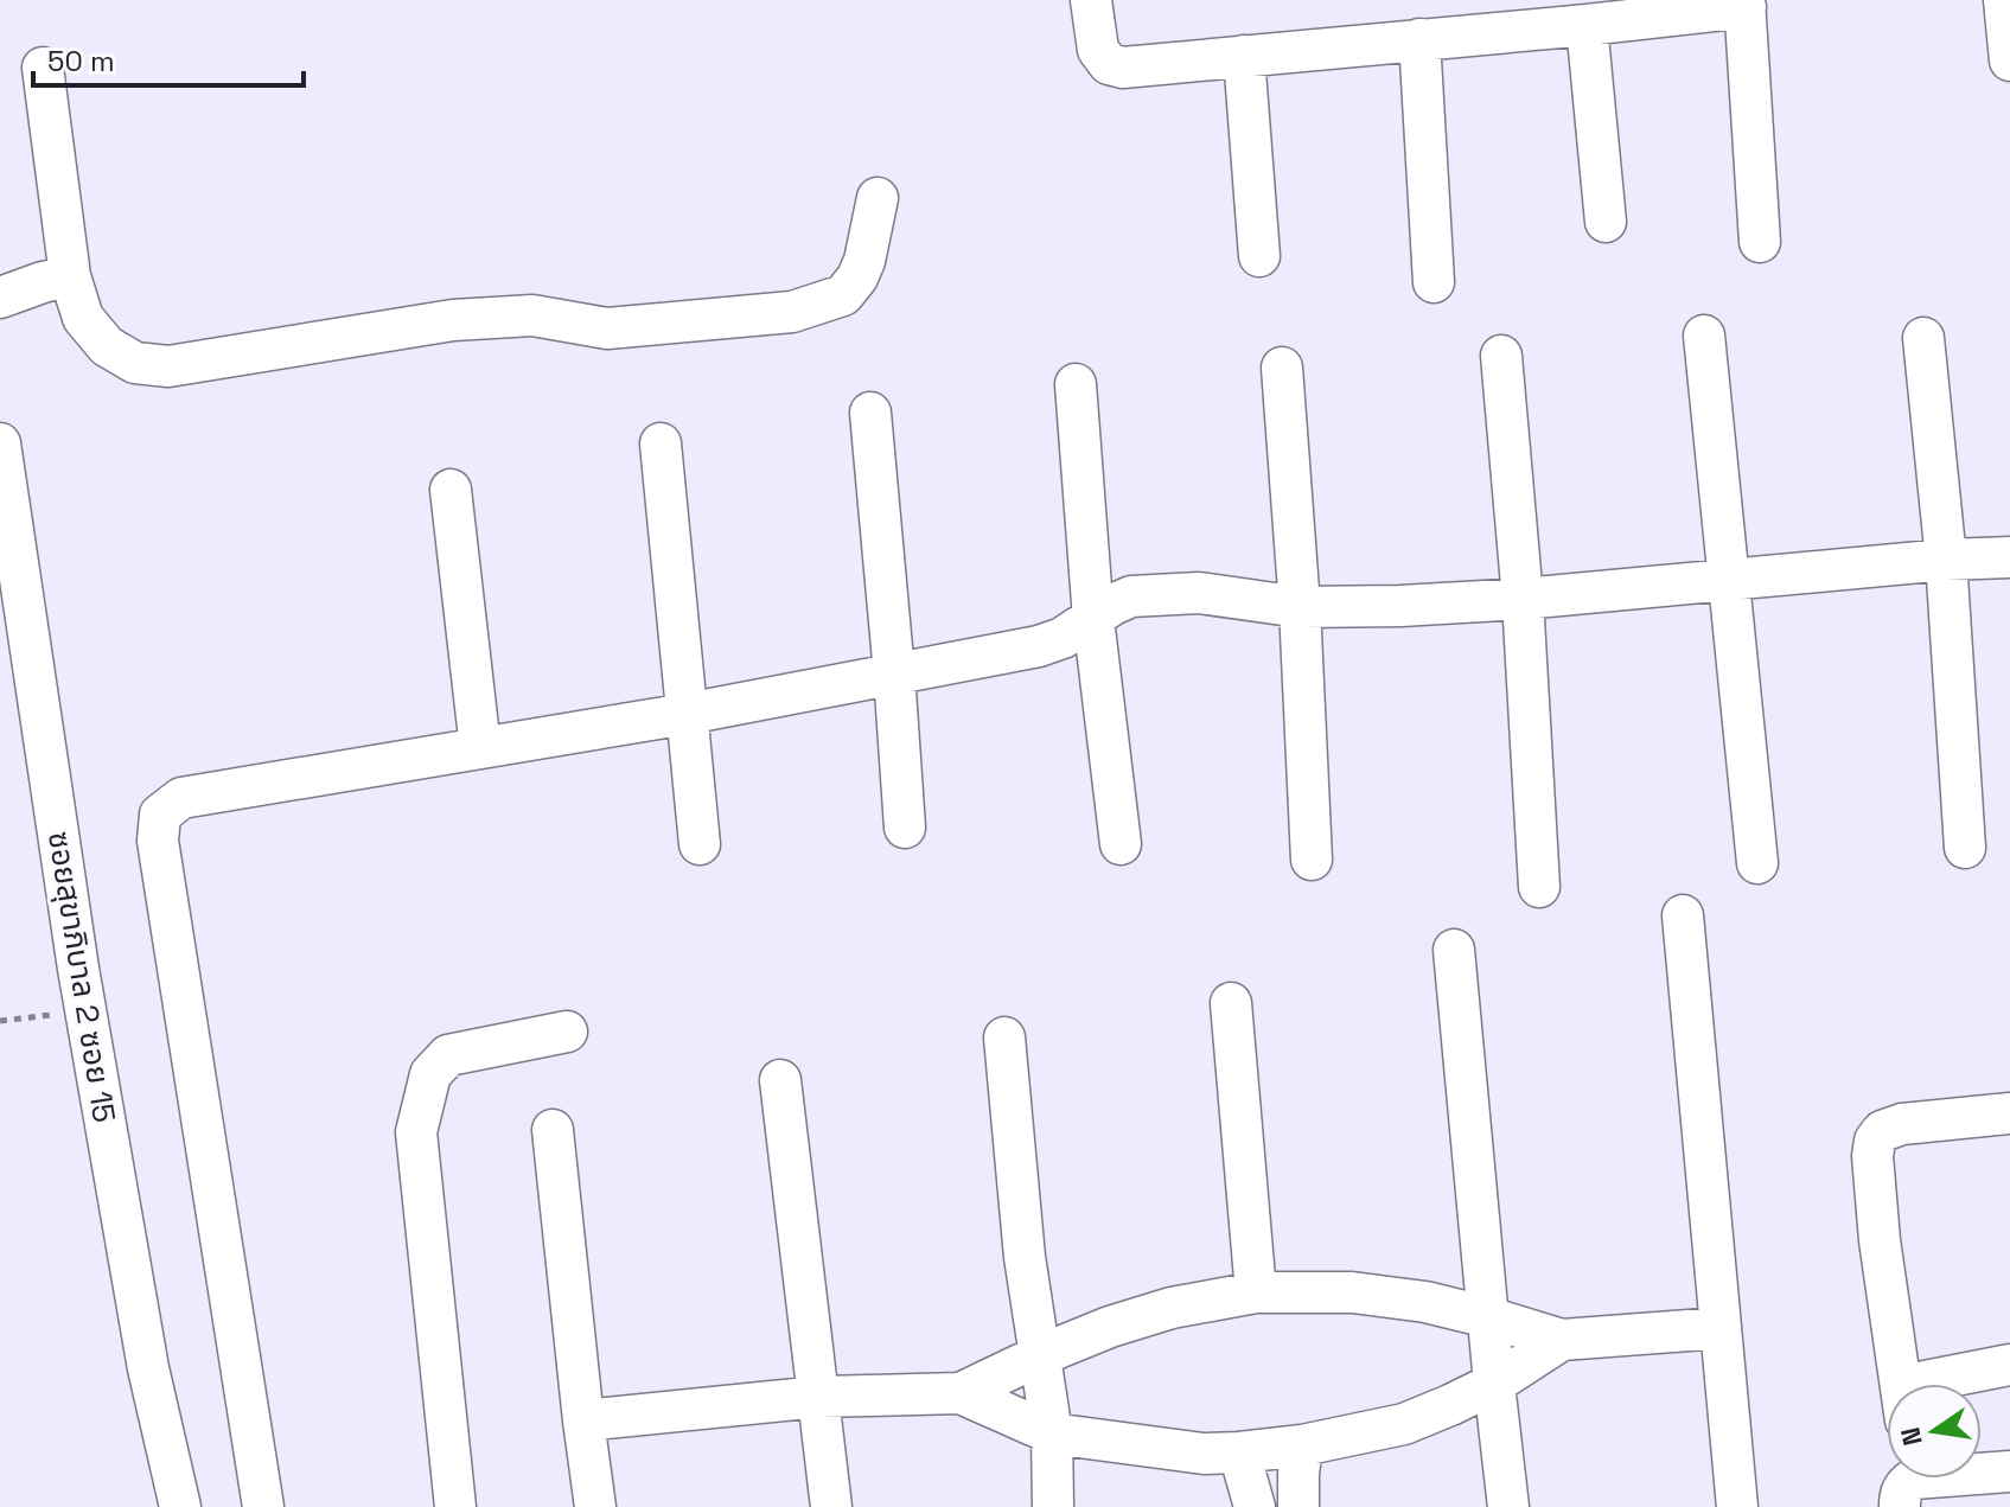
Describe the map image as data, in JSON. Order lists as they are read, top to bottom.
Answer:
{
  "streets": {
    "street": ["ซอยสุขาภิบาล 2 ซอย 15"]
  },
  "scale_bar": "50 m",
  "north": "left"
}
